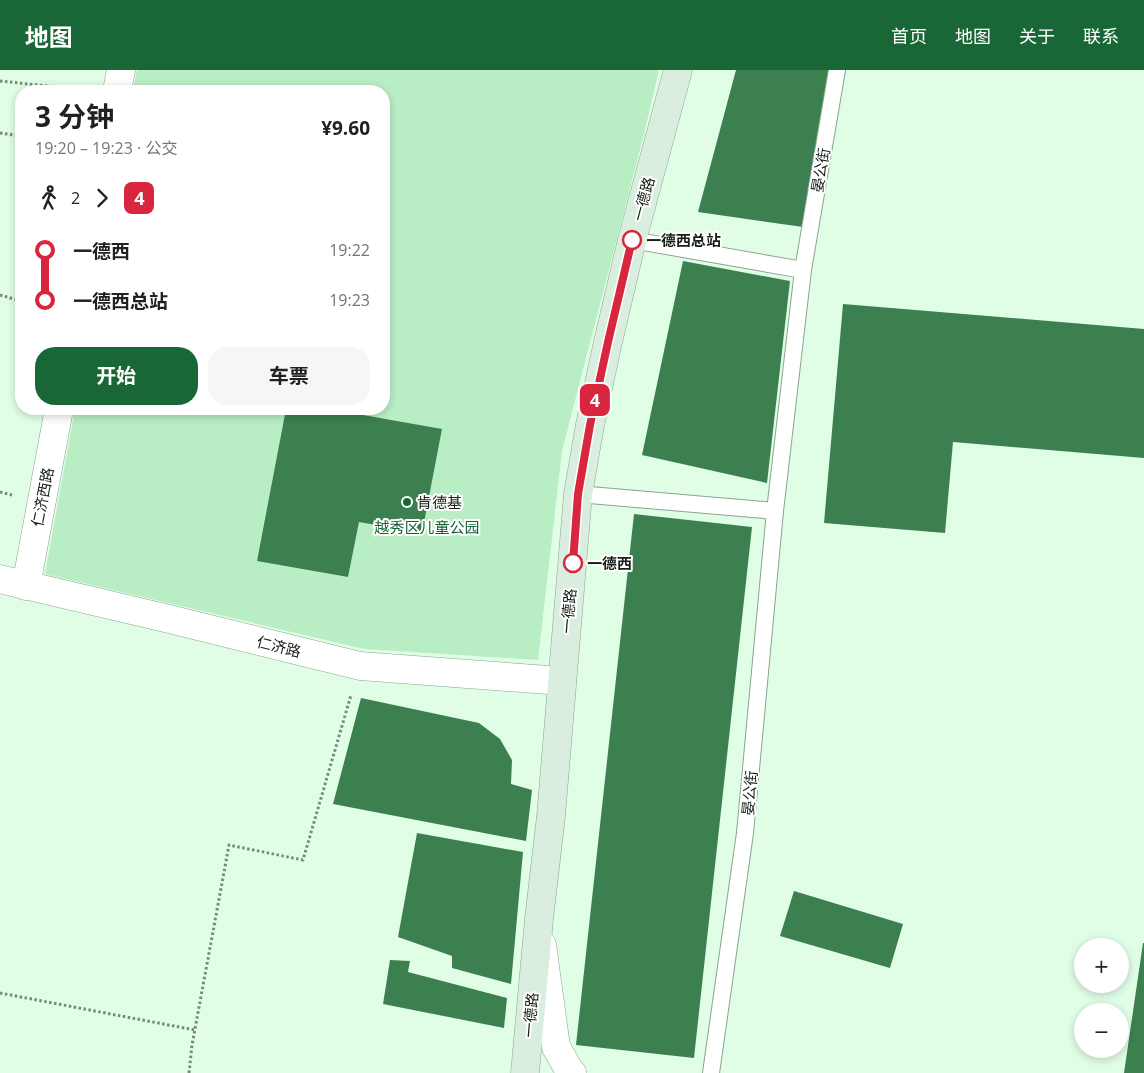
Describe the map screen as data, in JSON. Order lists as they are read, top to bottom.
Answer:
{
  "streets": {
    "main road": ["一德路"],
    "street": ["仁济西路", "仁济路"],
    "lane": ["晏公街"]
  },
  "crossings": [
    ["一德路", "仁济路"],
    ["仁济西路", "仁济路"]
  ],
  "parks": ["越秀区儿童公园"],
  "places": ["一德西总站", "肯德基", "一德西"],
  "lines": ["bus line 4"],
  "page": {
    "header": "地图",
    "nav": [
      "首页",
      "地图",
      "关于",
      "联系"
    ],
    "on_map": "4",
    "heading": ["3 分钟", "19:20 – 19:23 · 公交", "¥9.60"],
    "legs": ["2", "4"],
    "list": [
      {
        "name": "一德西",
        "value": "19:22"
      },
      {
        "name": "一德西总站",
        "value": "19:23"
      }
    ],
    "buttons": ["开始", "车票"],
    "map_buttons": ["+", "−"]
  }
}
